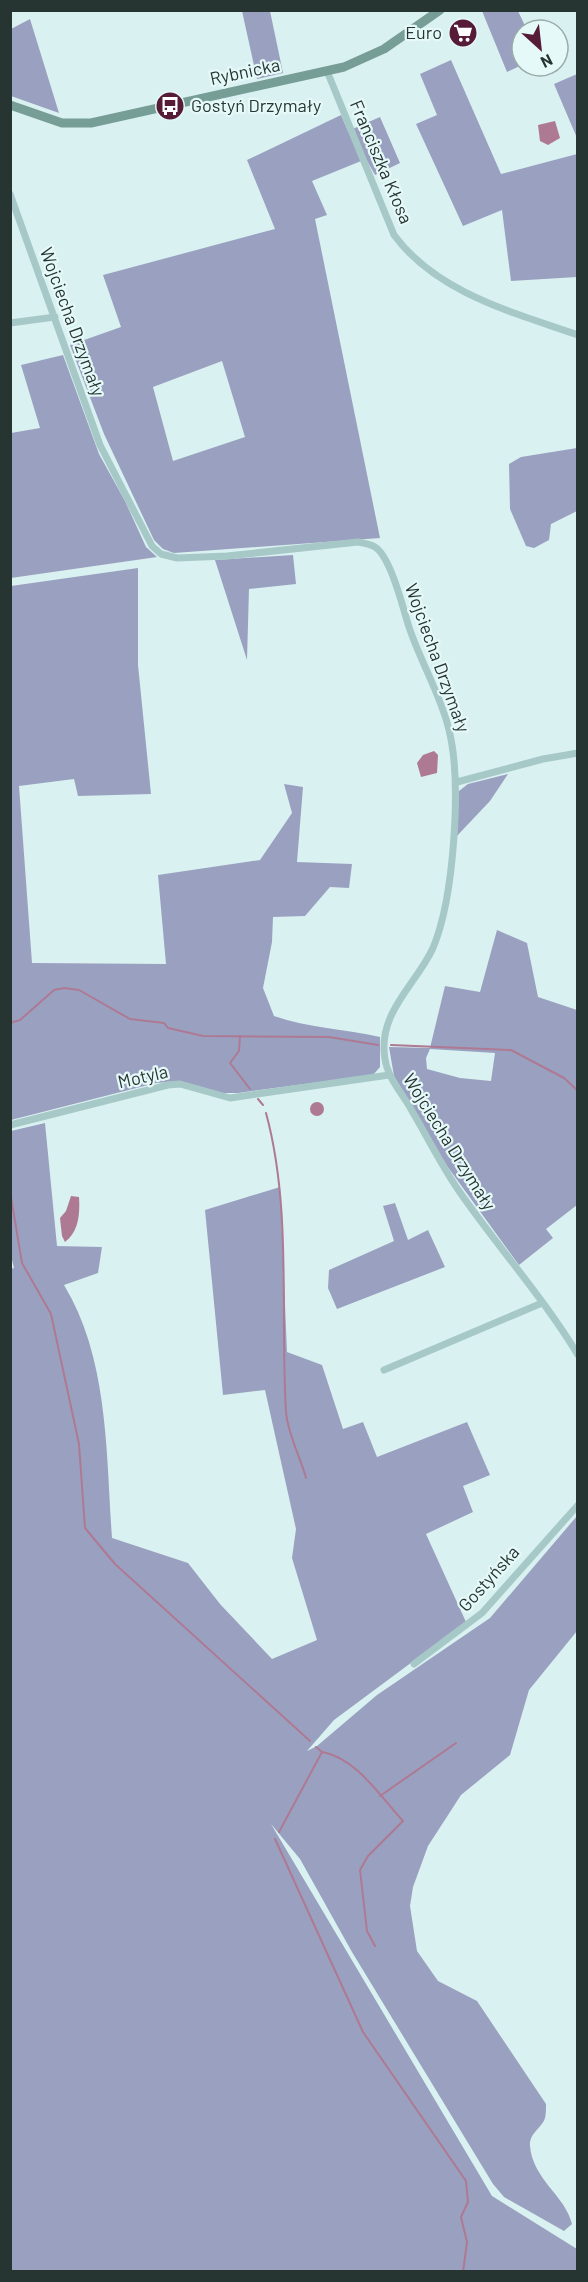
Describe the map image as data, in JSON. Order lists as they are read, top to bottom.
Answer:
{
  "streets": {
    "street": [
      "Rybnicka",
      "Franciszka Kłosa",
      "Wojciecha Drzymały",
      "Motyla",
      "Gostyńska"
    ]
  },
  "crossings": [
    ["Rybnicka", "Franciszka Kłosa"],
    ["Wojciecha Drzymały", "Motyla"]
  ],
  "places": {
    "supermarket": ["Euro"],
    "bus stop": ["Gostyń Drzymały"]
  },
  "north": "bottom right"
}
